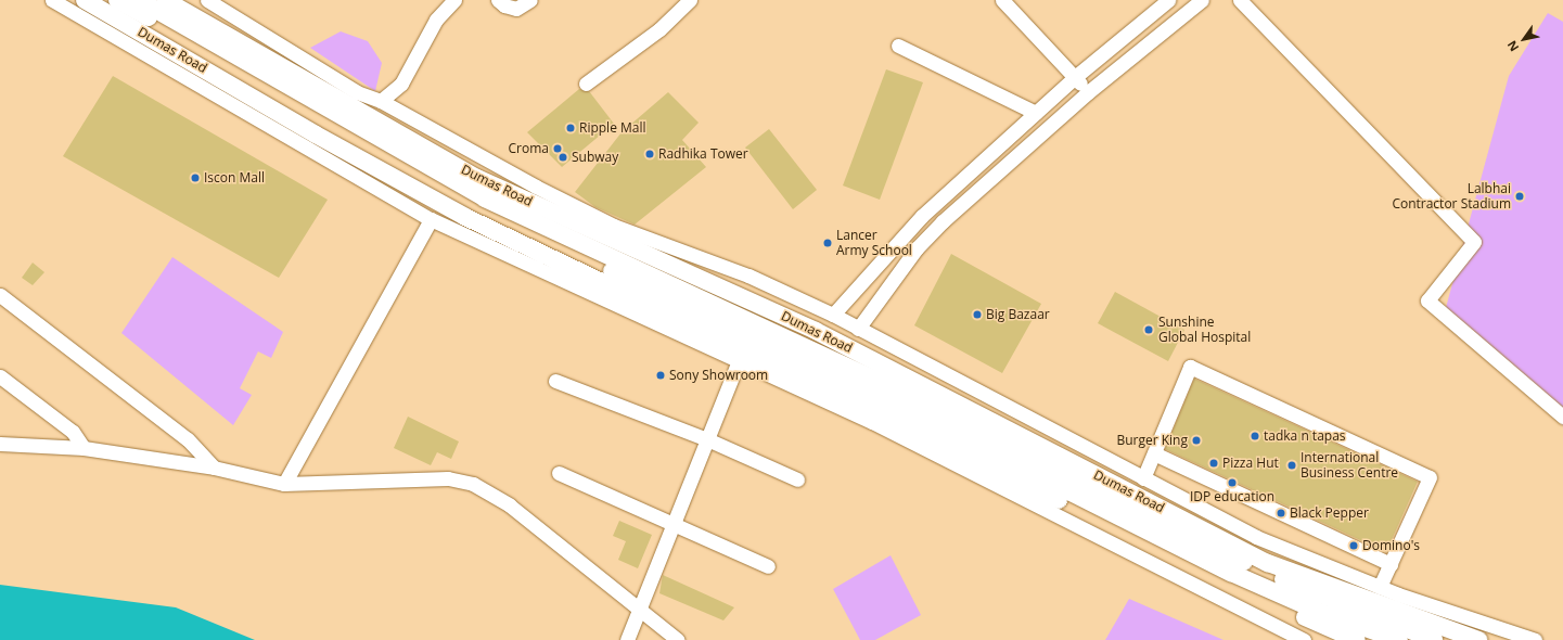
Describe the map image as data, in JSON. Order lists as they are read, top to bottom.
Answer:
{
  "streets": {
    "main road": ["Dumas Road"]
  },
  "places": [
    "Ripple Mall",
    "Croma",
    "Radhika Tower",
    "Subway",
    "Iscon Mall",
    "Lalbhai Contractor Stadium",
    "Lancer Army School",
    "Big Bazaar",
    "Sunshine Global Hospital",
    "Sony Showroom",
    "tadka n tapas",
    "Burger King",
    "Pizza Hut",
    "International Business Centre",
    "IDP education",
    "Black Pepper",
    "Domino's"
  ],
  "north": "bottom left"
}
